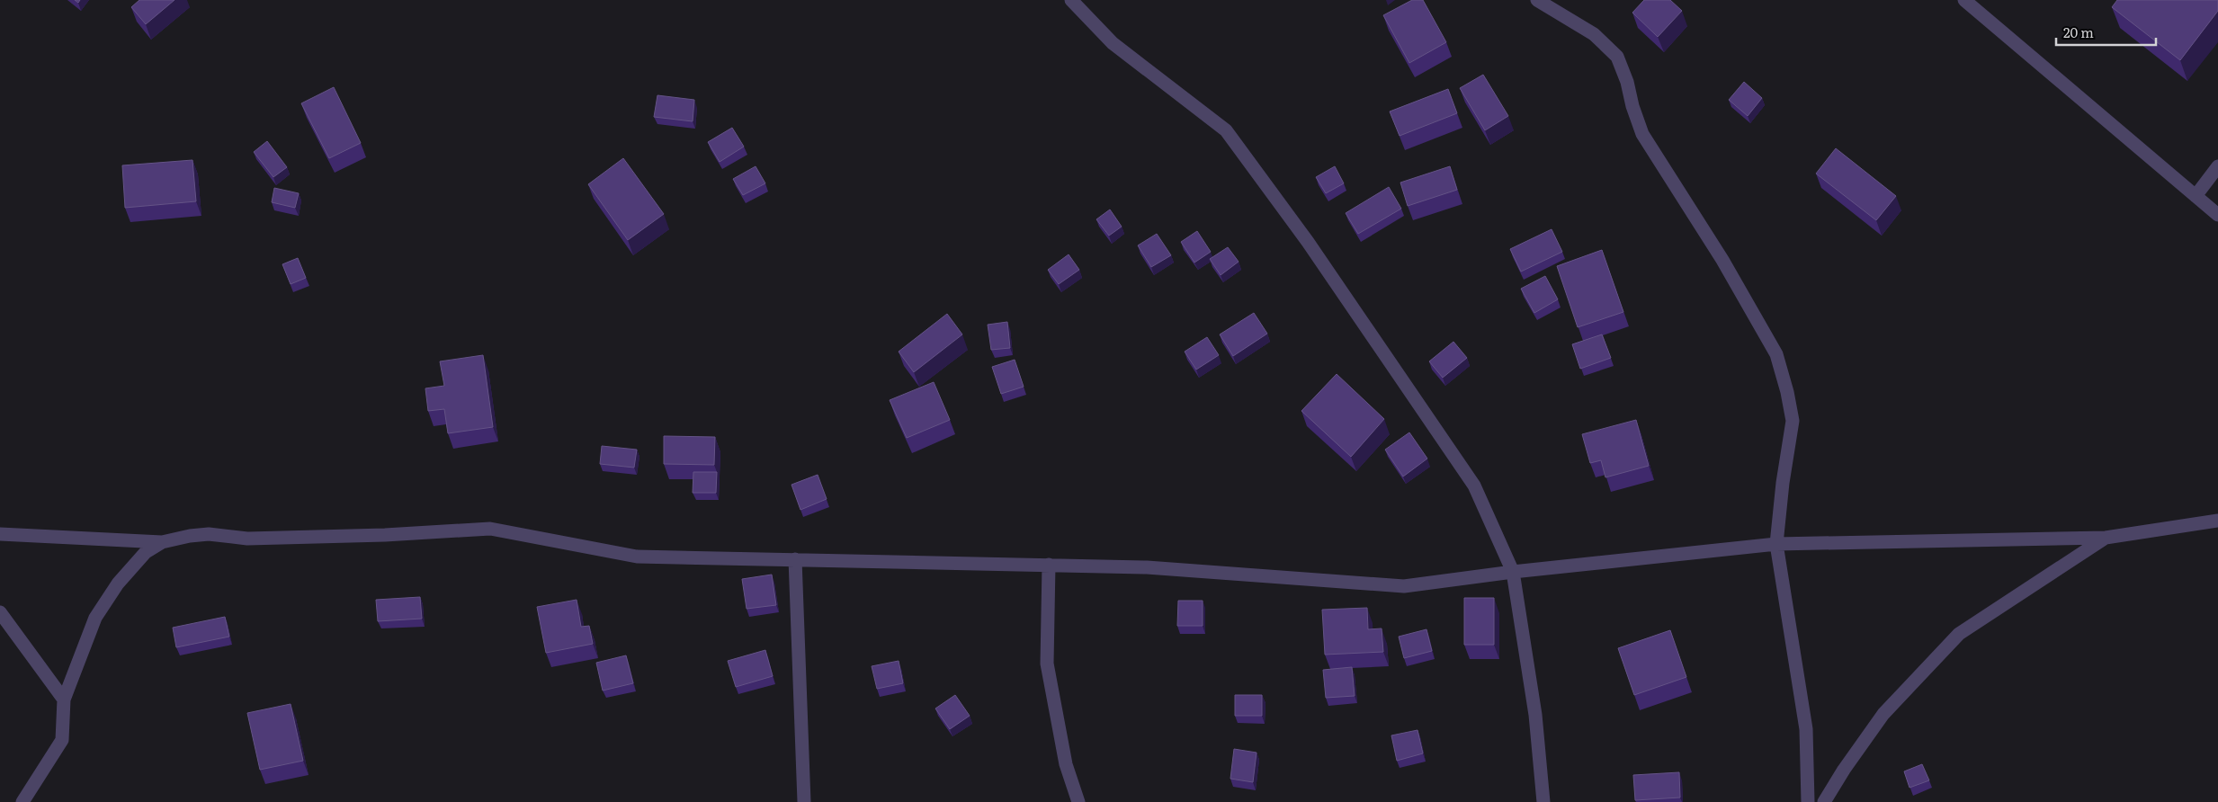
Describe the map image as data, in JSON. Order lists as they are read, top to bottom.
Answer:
{
  "scale_bar": "20 m"
}
